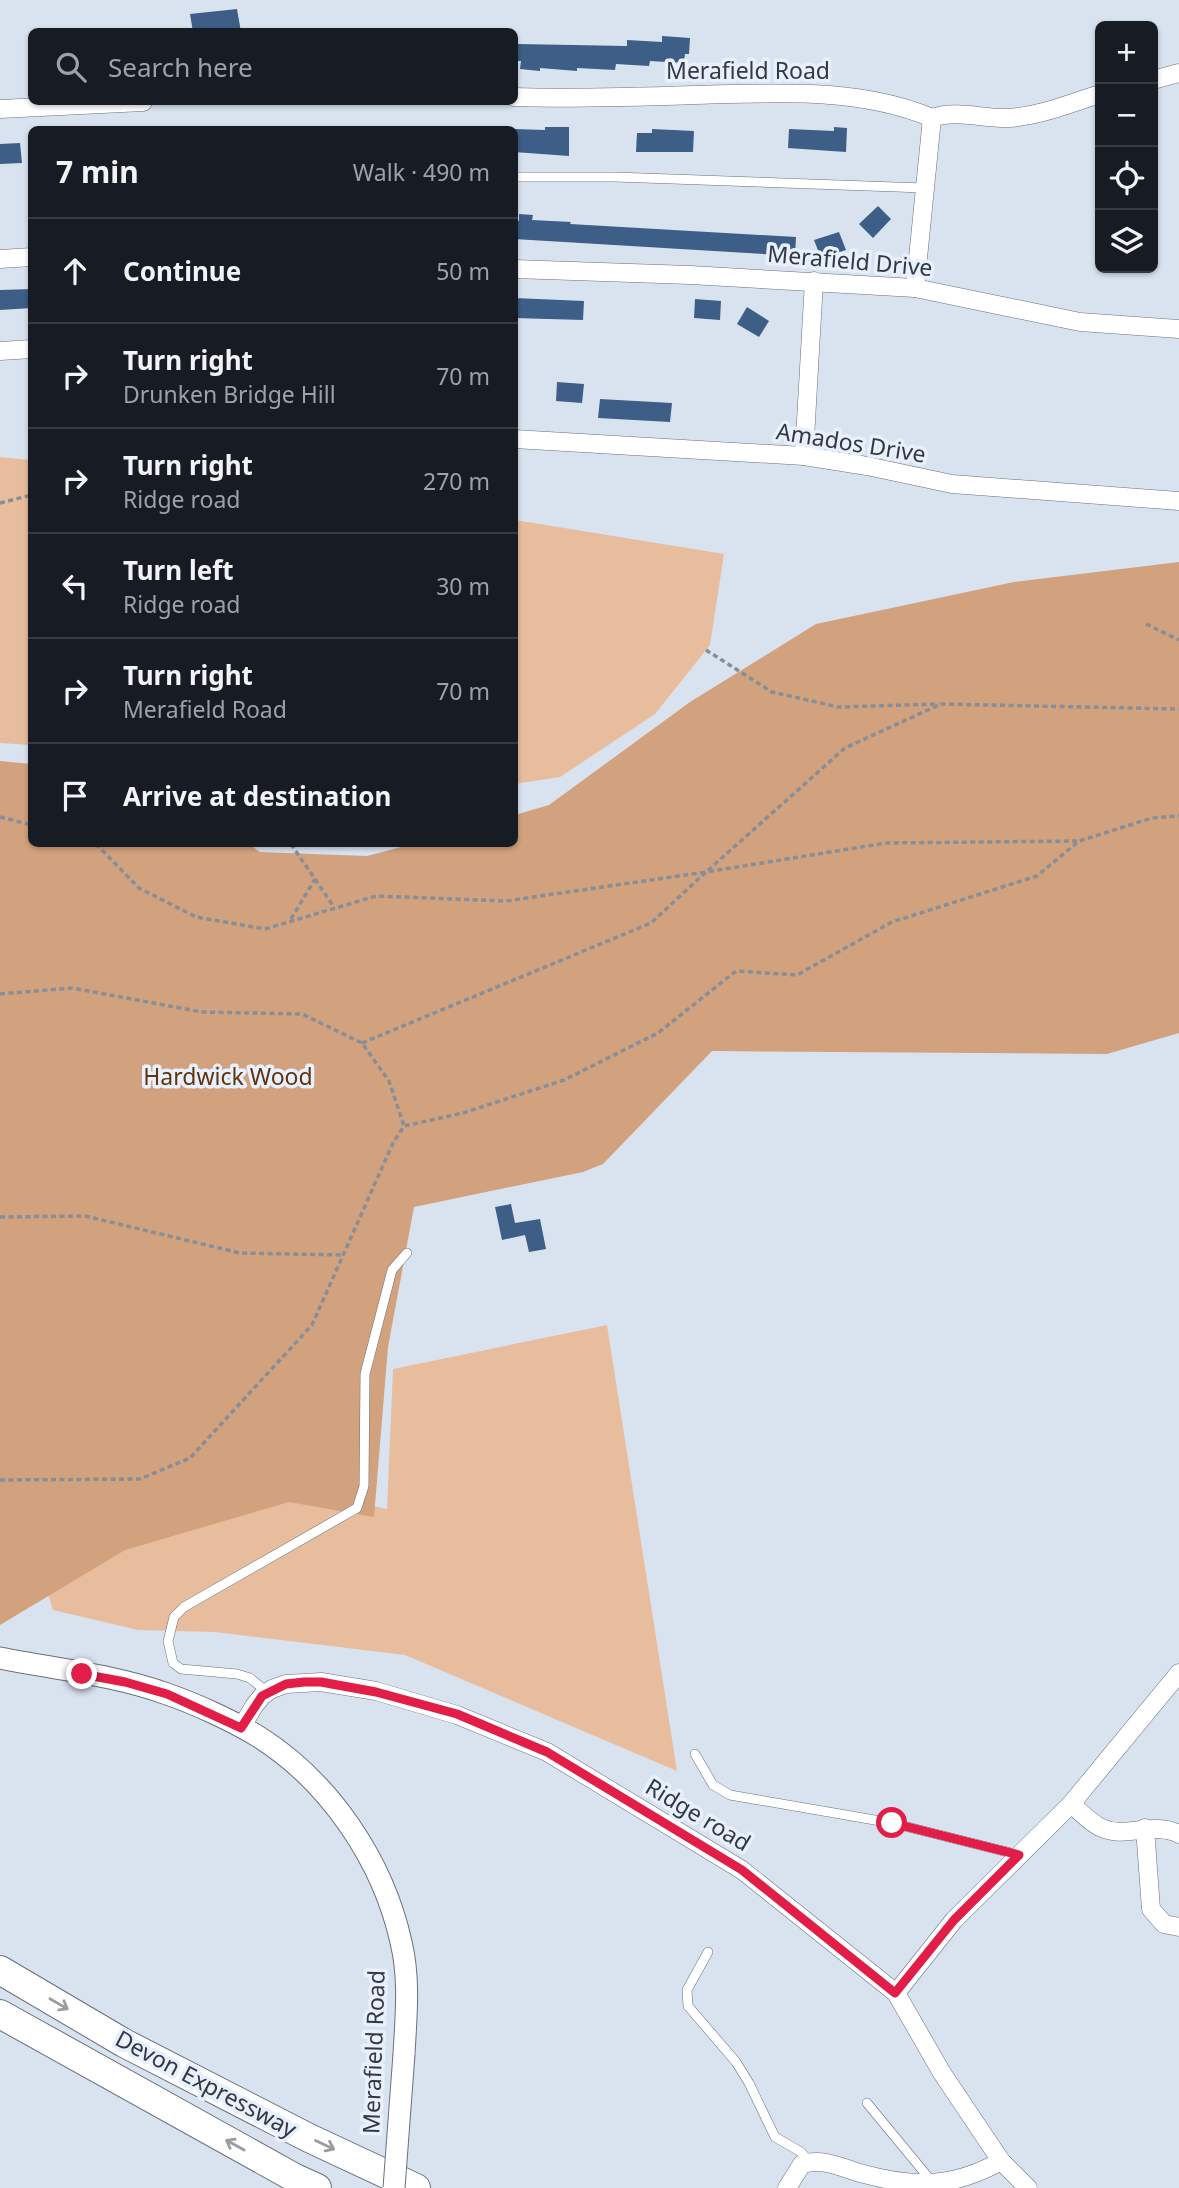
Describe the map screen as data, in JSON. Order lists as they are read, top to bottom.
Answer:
{
  "streets": {
    "highway": ["Devon Expressway"],
    "street": [
      "Merafield Road",
      "Merafield Drive",
      "Amados Drive",
      "Ridge road"
    ]
  },
  "parks": ["Hardwick Wood"],
  "page": {
    "map_buttons": ["+", "−"],
    "search": "Search here",
    "heading": ["7 min", "Walk · 490 m"],
    "list": [
      ["Continue", "50 m"],
      ["Turn right", "Drunken Bridge Hill", "70 m"],
      ["Turn right", "Ridge road", "270 m"],
      ["Turn left", "Ridge road", "30 m"],
      ["Turn right", "Merafield Road", "70 m"],
      "Arrive at destination"
    ]
  }
}
